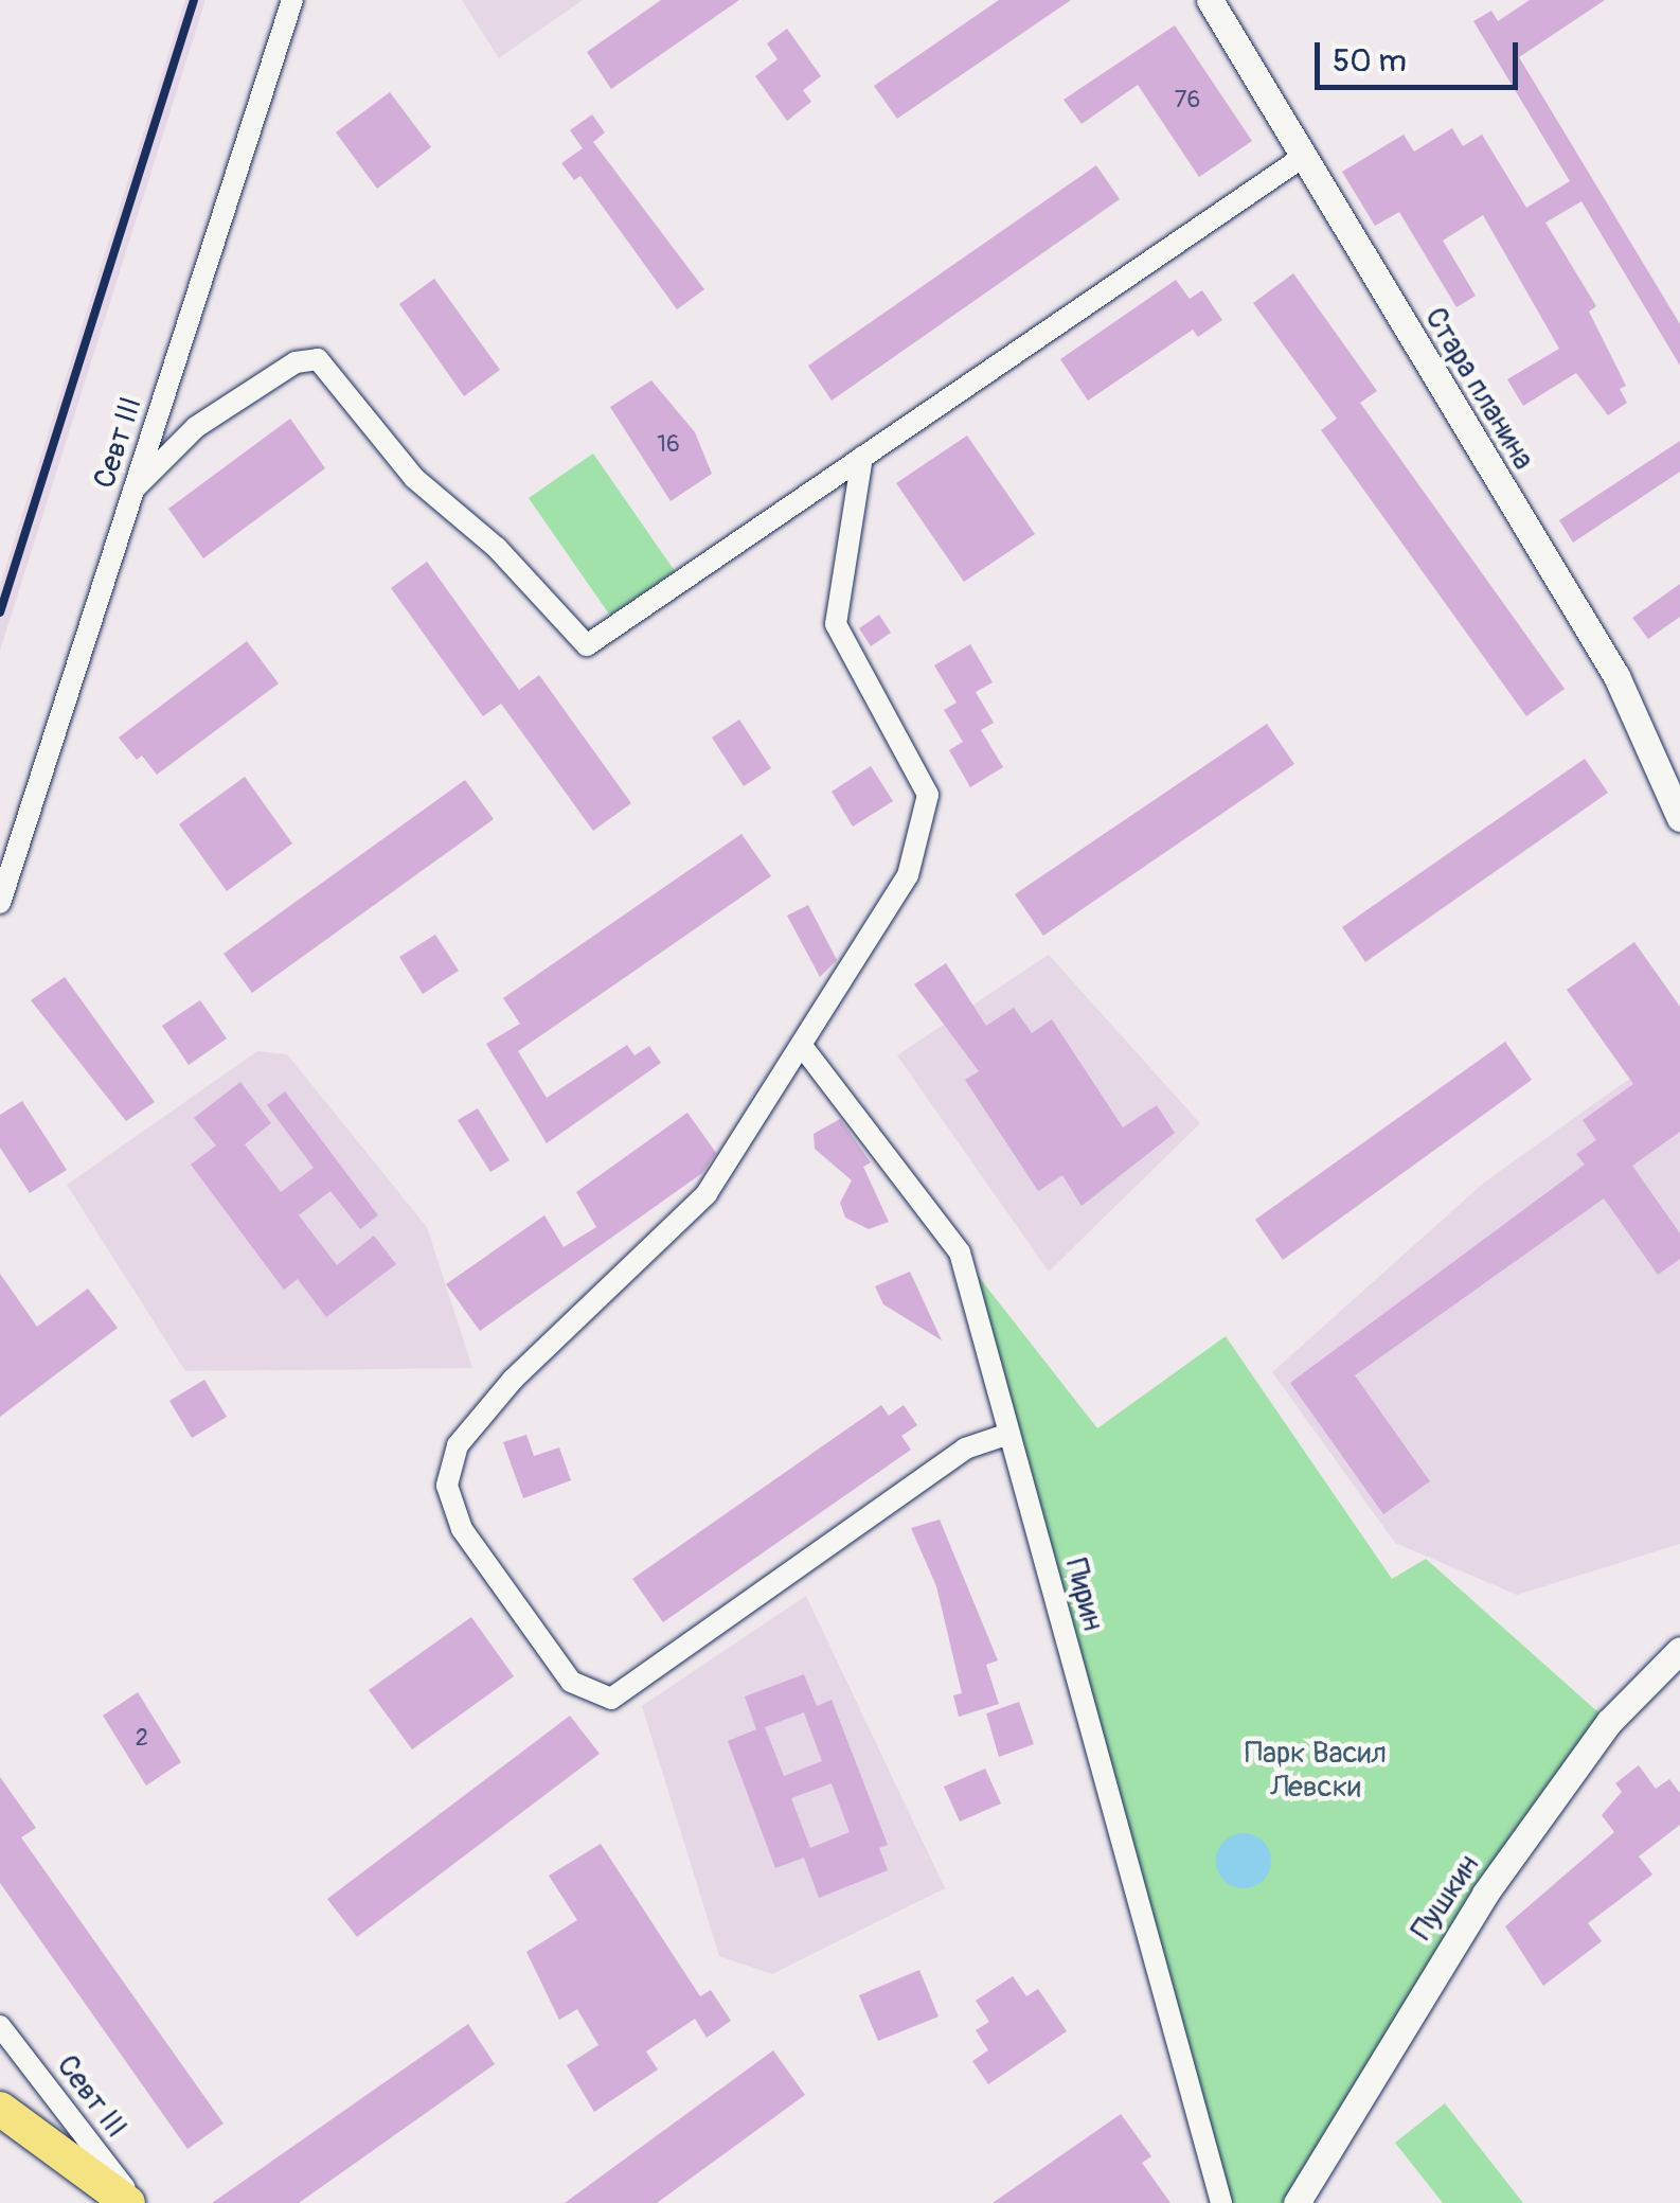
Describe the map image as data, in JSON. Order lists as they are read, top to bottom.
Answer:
{
  "streets": {
    "street": [
      "Стара планина",
      "Севт III",
      "Пирин",
      "Пушкин"
    ]
  },
  "parks": ["Парк Васил Левски"],
  "house_numbers": ["76", "16", "2"],
  "scale_bar": "50 m"
}
